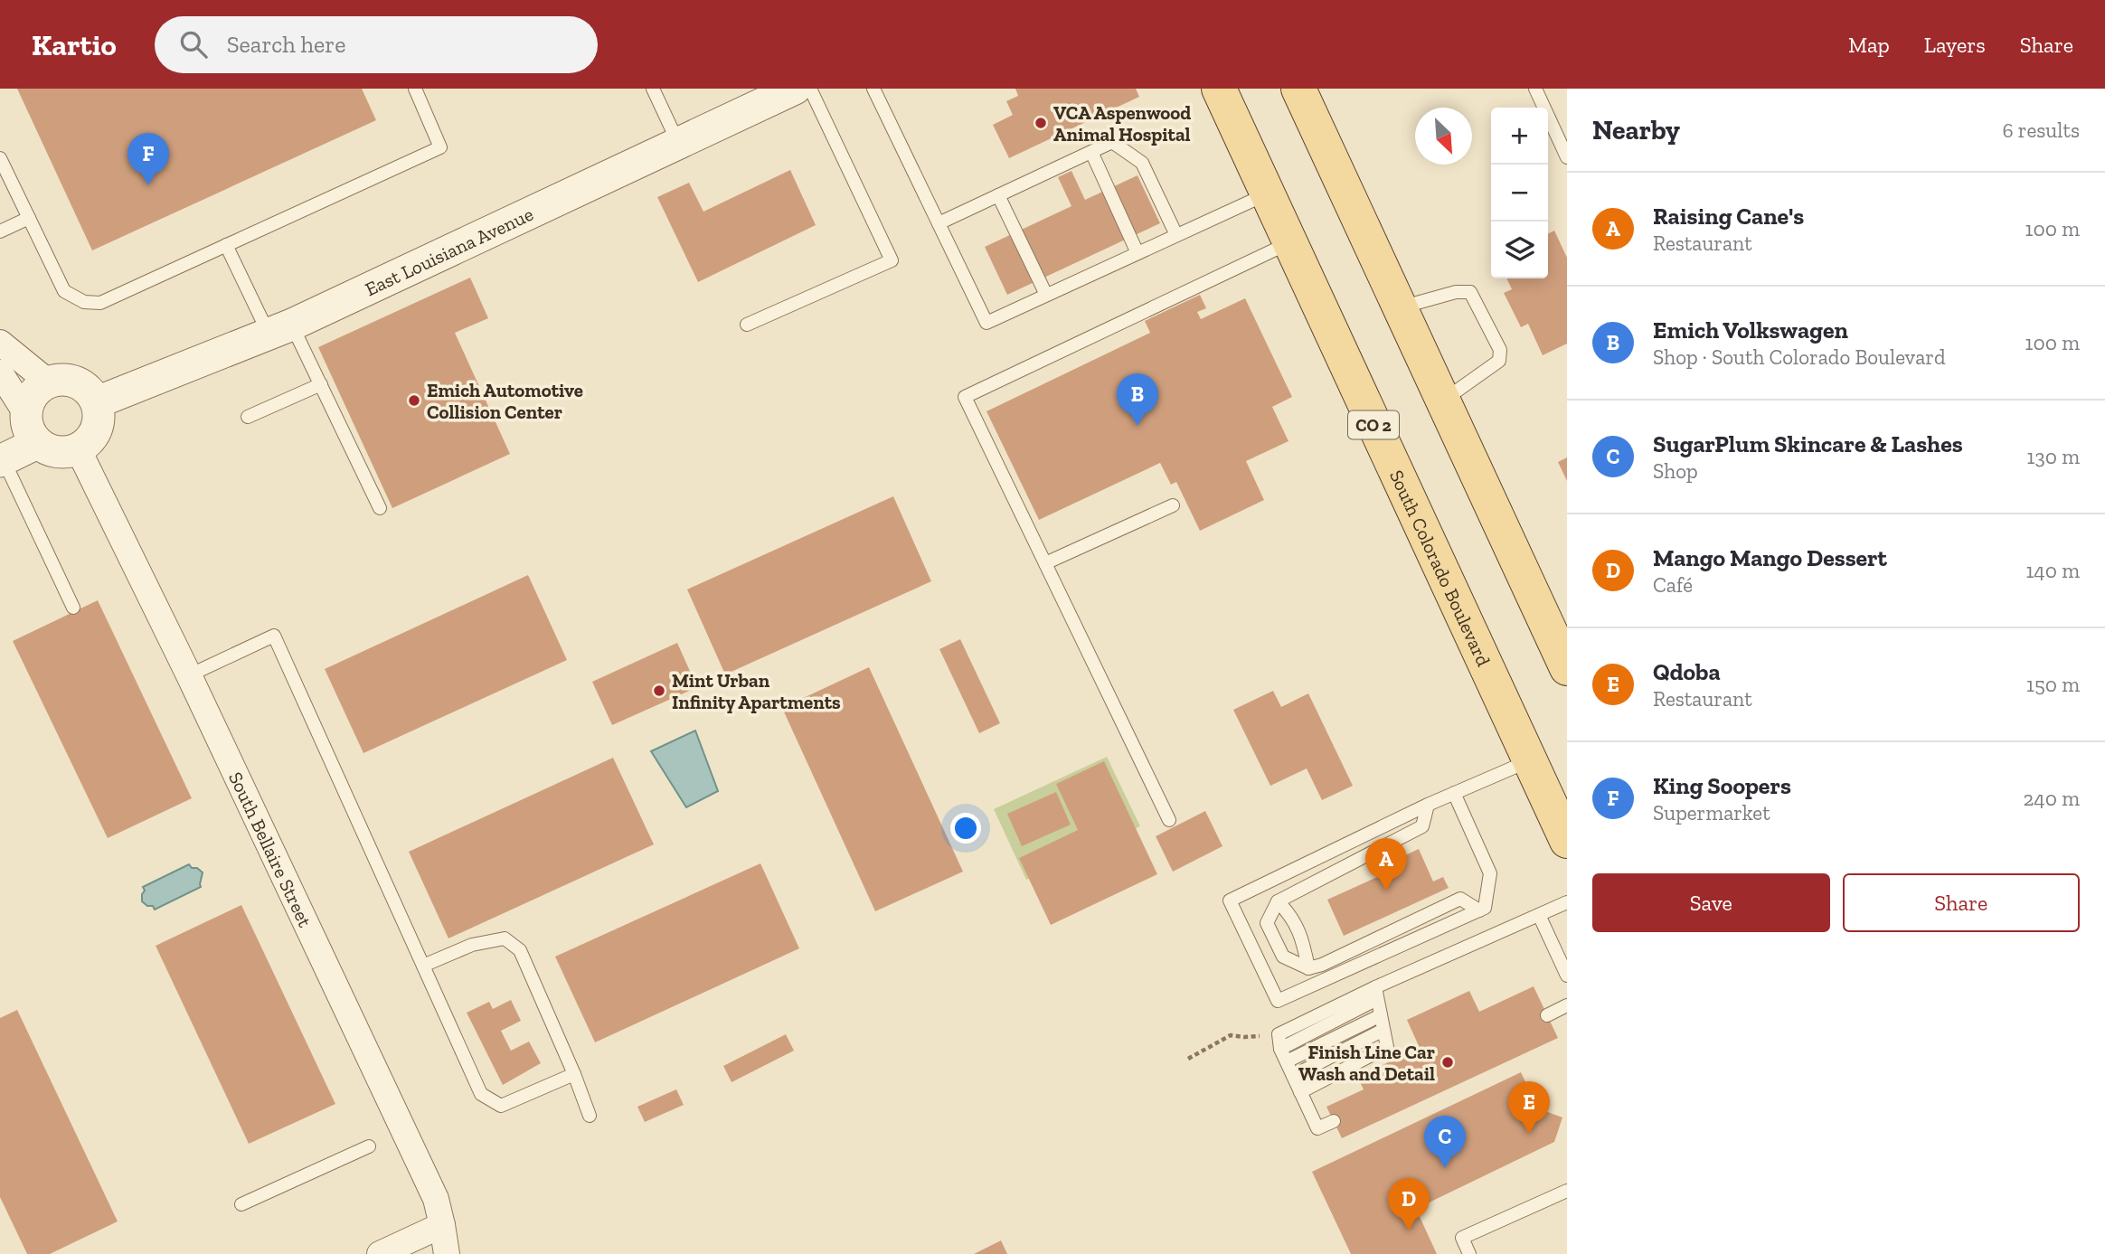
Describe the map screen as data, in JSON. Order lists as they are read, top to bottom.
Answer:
{
  "streets": {
    "main road": ["CO 2", "South Colorado Boulevard"],
    "street": ["East Louisiana Avenue", "South Bellaire Street"]
  },
  "crossings": [
    ["East Louisiana Avenue", "South Bellaire Street"]
  ],
  "places": [
    "VCA Aspenwood Animal Hospital",
    "Emich Automotive Collision Center",
    "Mint Urban Infinity Apartments",
    "Finish Line Car Wash and Detail"
  ],
  "north": "bottom right",
  "page": {
    "header": "Kartio",
    "search": "Search here",
    "nav": ["Map", "Layers", "Share"],
    "heading": ["Nearby", "6 results"],
    "map_buttons": ["+", "−"],
    "pins": [
      "F",
      "B",
      "A",
      "E",
      "C",
      "D"
    ],
    "list": [
      {
        "mark": "A",
        "name": "Raising Cane's",
        "note": "Restaurant",
        "value": "100 m"
      },
      {
        "mark": "B",
        "name": "Emich Volkswagen",
        "note": "Shop · South Colorado Boulevard",
        "value": "100 m"
      },
      {
        "mark": "C",
        "name": "SugarPlum Skincare & Lashes",
        "note": "Shop",
        "value": "130 m"
      },
      {
        "mark": "D",
        "name": "Mango Mango Dessert",
        "note": "Café",
        "value": "140 m"
      },
      {
        "mark": "E",
        "name": "Qdoba",
        "note": "Restaurant",
        "value": "150 m"
      },
      {
        "mark": "F",
        "name": "King Soopers",
        "note": "Supermarket",
        "value": "240 m"
      }
    ],
    "buttons": ["Save", "Share"]
  }
}
